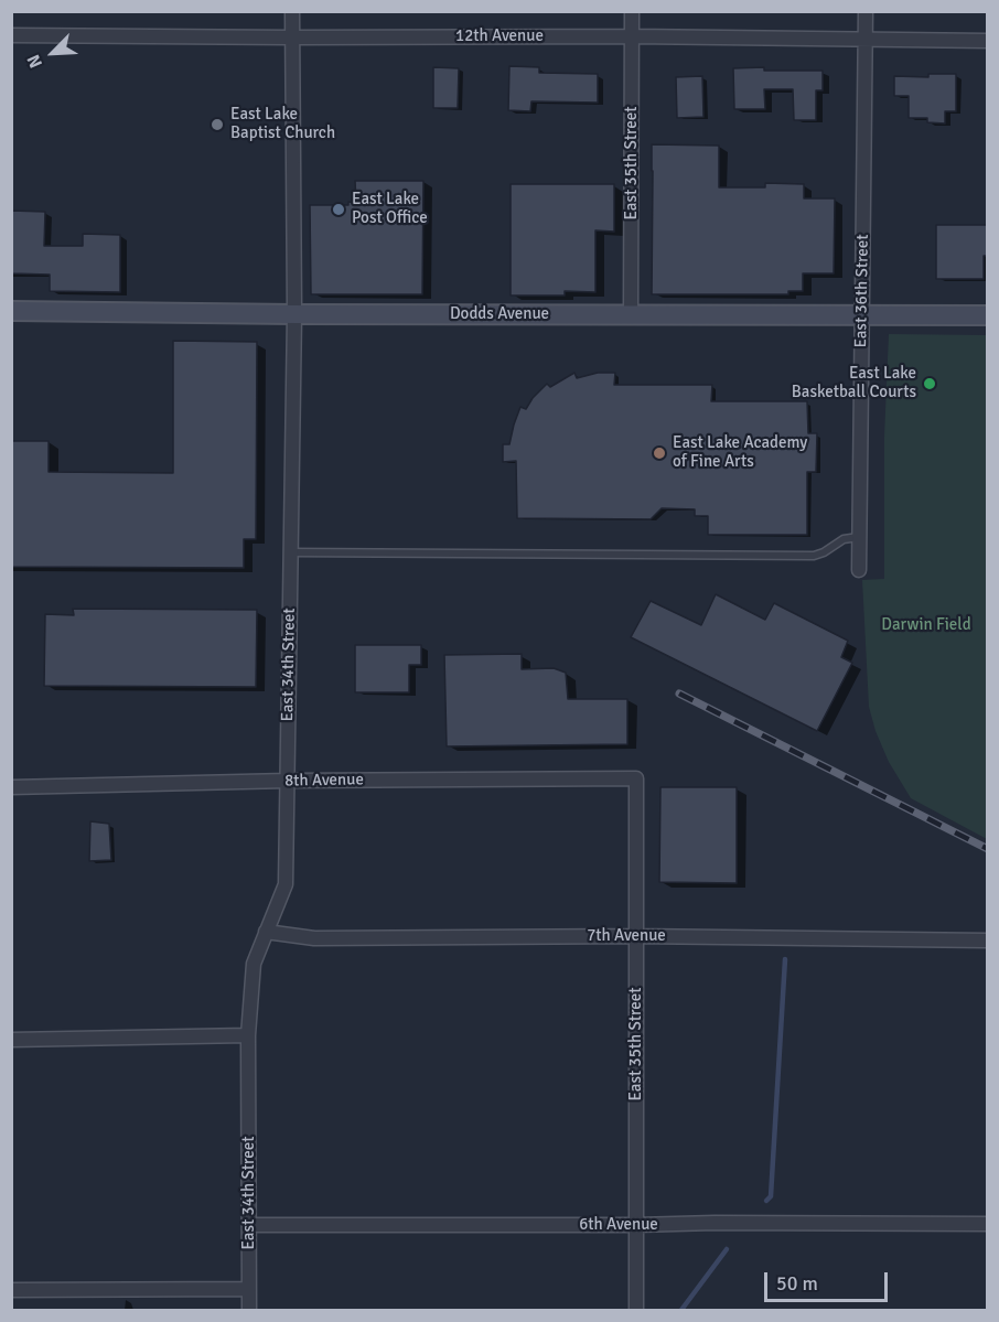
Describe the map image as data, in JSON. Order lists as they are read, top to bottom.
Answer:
{
  "streets": {
    "street": [
      "12th Avenue",
      "East 35th Street",
      "East 36th Street",
      "Dodds Avenue",
      "East 34th Street",
      "8th Avenue",
      "7th Avenue",
      "6th Avenue"
    ]
  },
  "crossings": [
    ["12th Avenue", "East 35th Street"],
    ["12th Avenue", "East 36th Street"],
    ["12th Avenue", "East 34th Street"],
    ["East 35th Street", "Dodds Avenue"],
    ["East 35th Street", "8th Avenue"],
    ["East 35th Street", "7th Avenue"],
    ["East 35th Street", "6th Avenue"],
    ["East 36th Street", "Dodds Avenue"],
    ["Dodds Avenue", "East 34th Street"],
    ["East 34th Street", "8th Avenue"],
    ["East 34th Street", "7th Avenue"],
    ["East 34th Street", "6th Avenue"]
  ],
  "parks": ["Darwin Field"],
  "places": [
    "East Lake Baptist Church",
    "East Lake Post Office",
    "East Lake Basketball Courts",
    "East Lake Academy of Fine Arts"
  ],
  "scale_bar": "50 m",
  "north": "bottom left"
}
